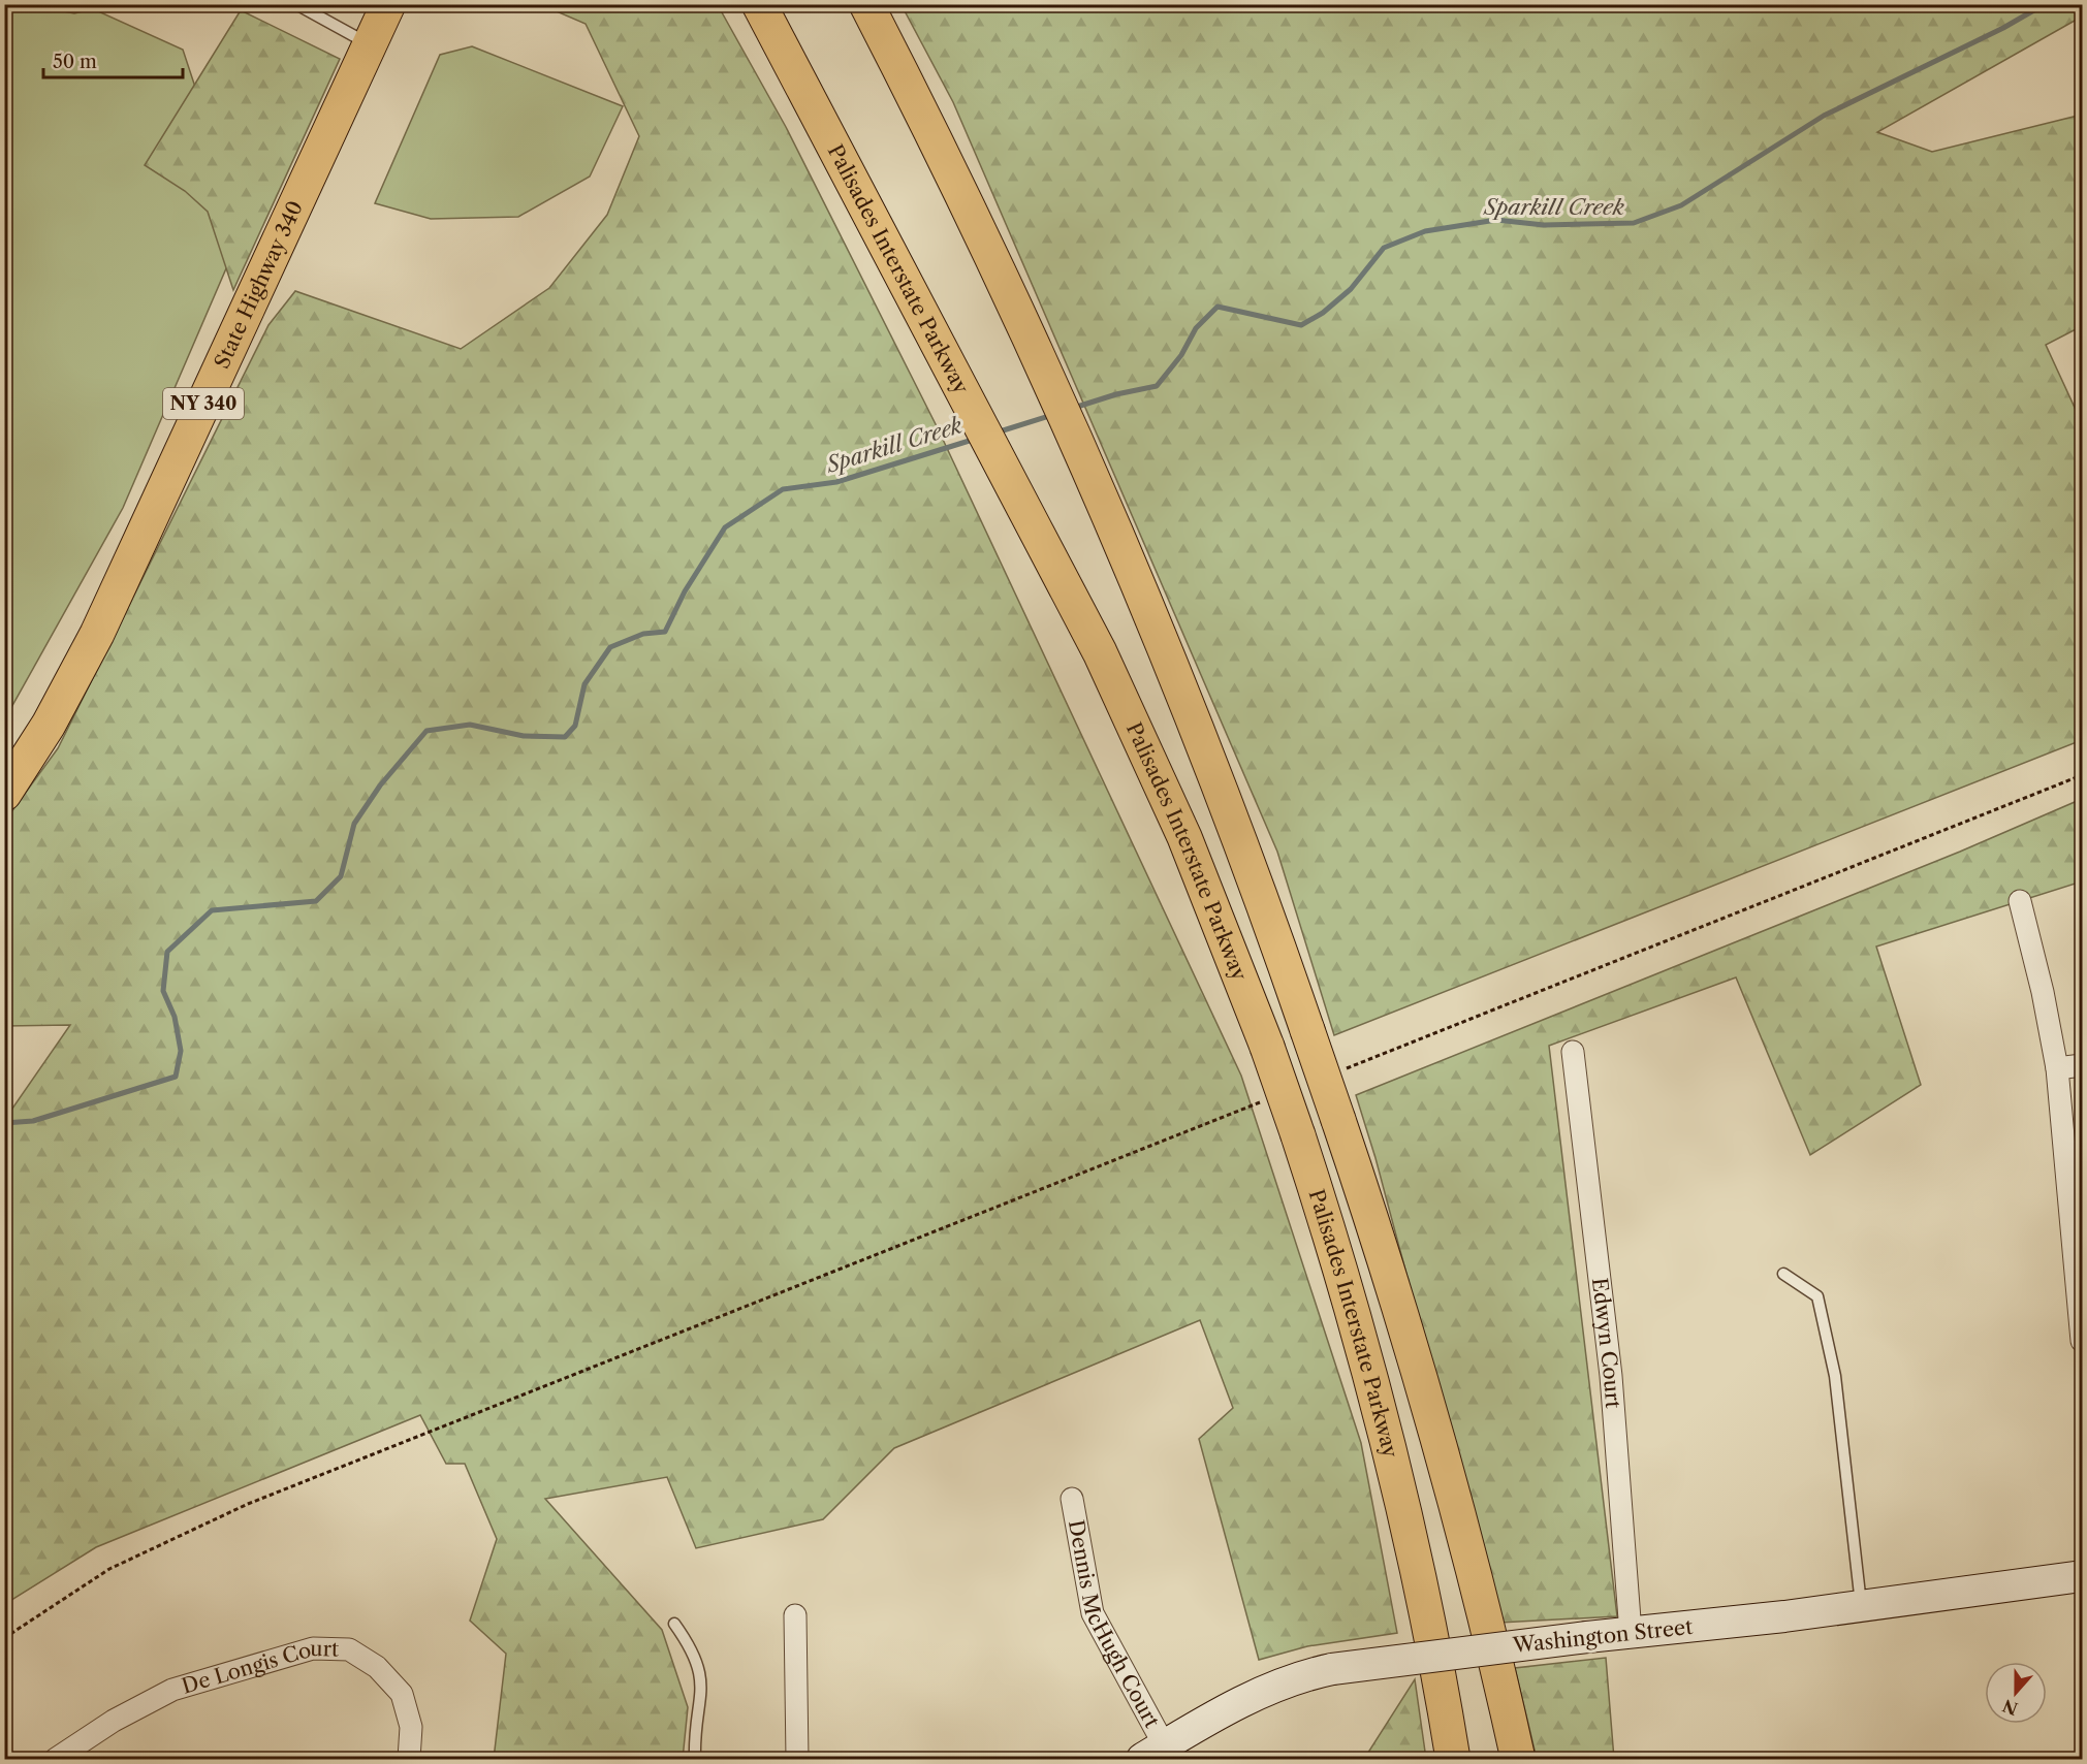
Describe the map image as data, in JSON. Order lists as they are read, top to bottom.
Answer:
{
  "streets": {
    "main road": [
      "Palisades Interstate Parkway",
      "State Highway 340",
      "NY 340",
      "Washington Street"
    ],
    "street": ["Edwyn Court", "Dennis McHugh Court", "De Longis Court"]
  },
  "crossings": [
    ["Edwyn Court", "Washington Street"],
    ["Dennis McHugh Court", "Washington Street"]
  ],
  "water": ["Sparkill Creek"],
  "scale_bar": "50 m",
  "north": "bottom"
}
